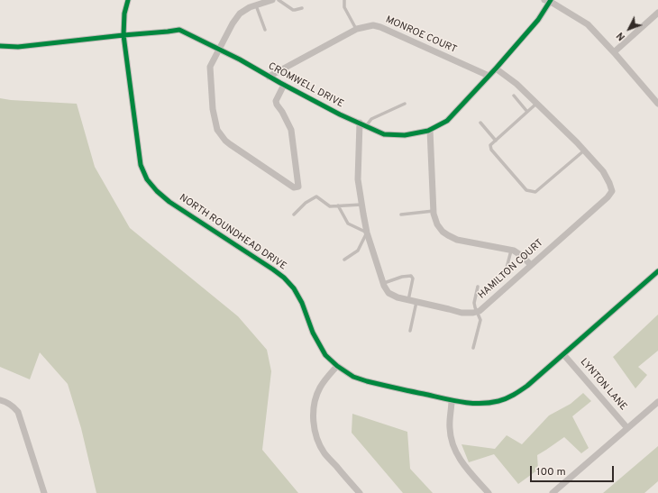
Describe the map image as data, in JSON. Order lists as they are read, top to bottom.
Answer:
{
  "streets": {
    "street": [
      "MONROE COURT",
      "CROMWELL DRIVE",
      "NORTH ROUNDHEAD DRIVE",
      "HAMILTON COURT",
      "LYNTON LANE"
    ]
  },
  "crossings": [
    ["MONROE COURT", "CROMWELL DRIVE"],
    ["CROMWELL DRIVE", "NORTH ROUNDHEAD DRIVE"],
    ["CROMWELL DRIVE", "HAMILTON COURT"],
    ["NORTH ROUNDHEAD DRIVE", "LYNTON LANE"]
  ],
  "scale_bar": "100 m",
  "north": "bottom left"
}
